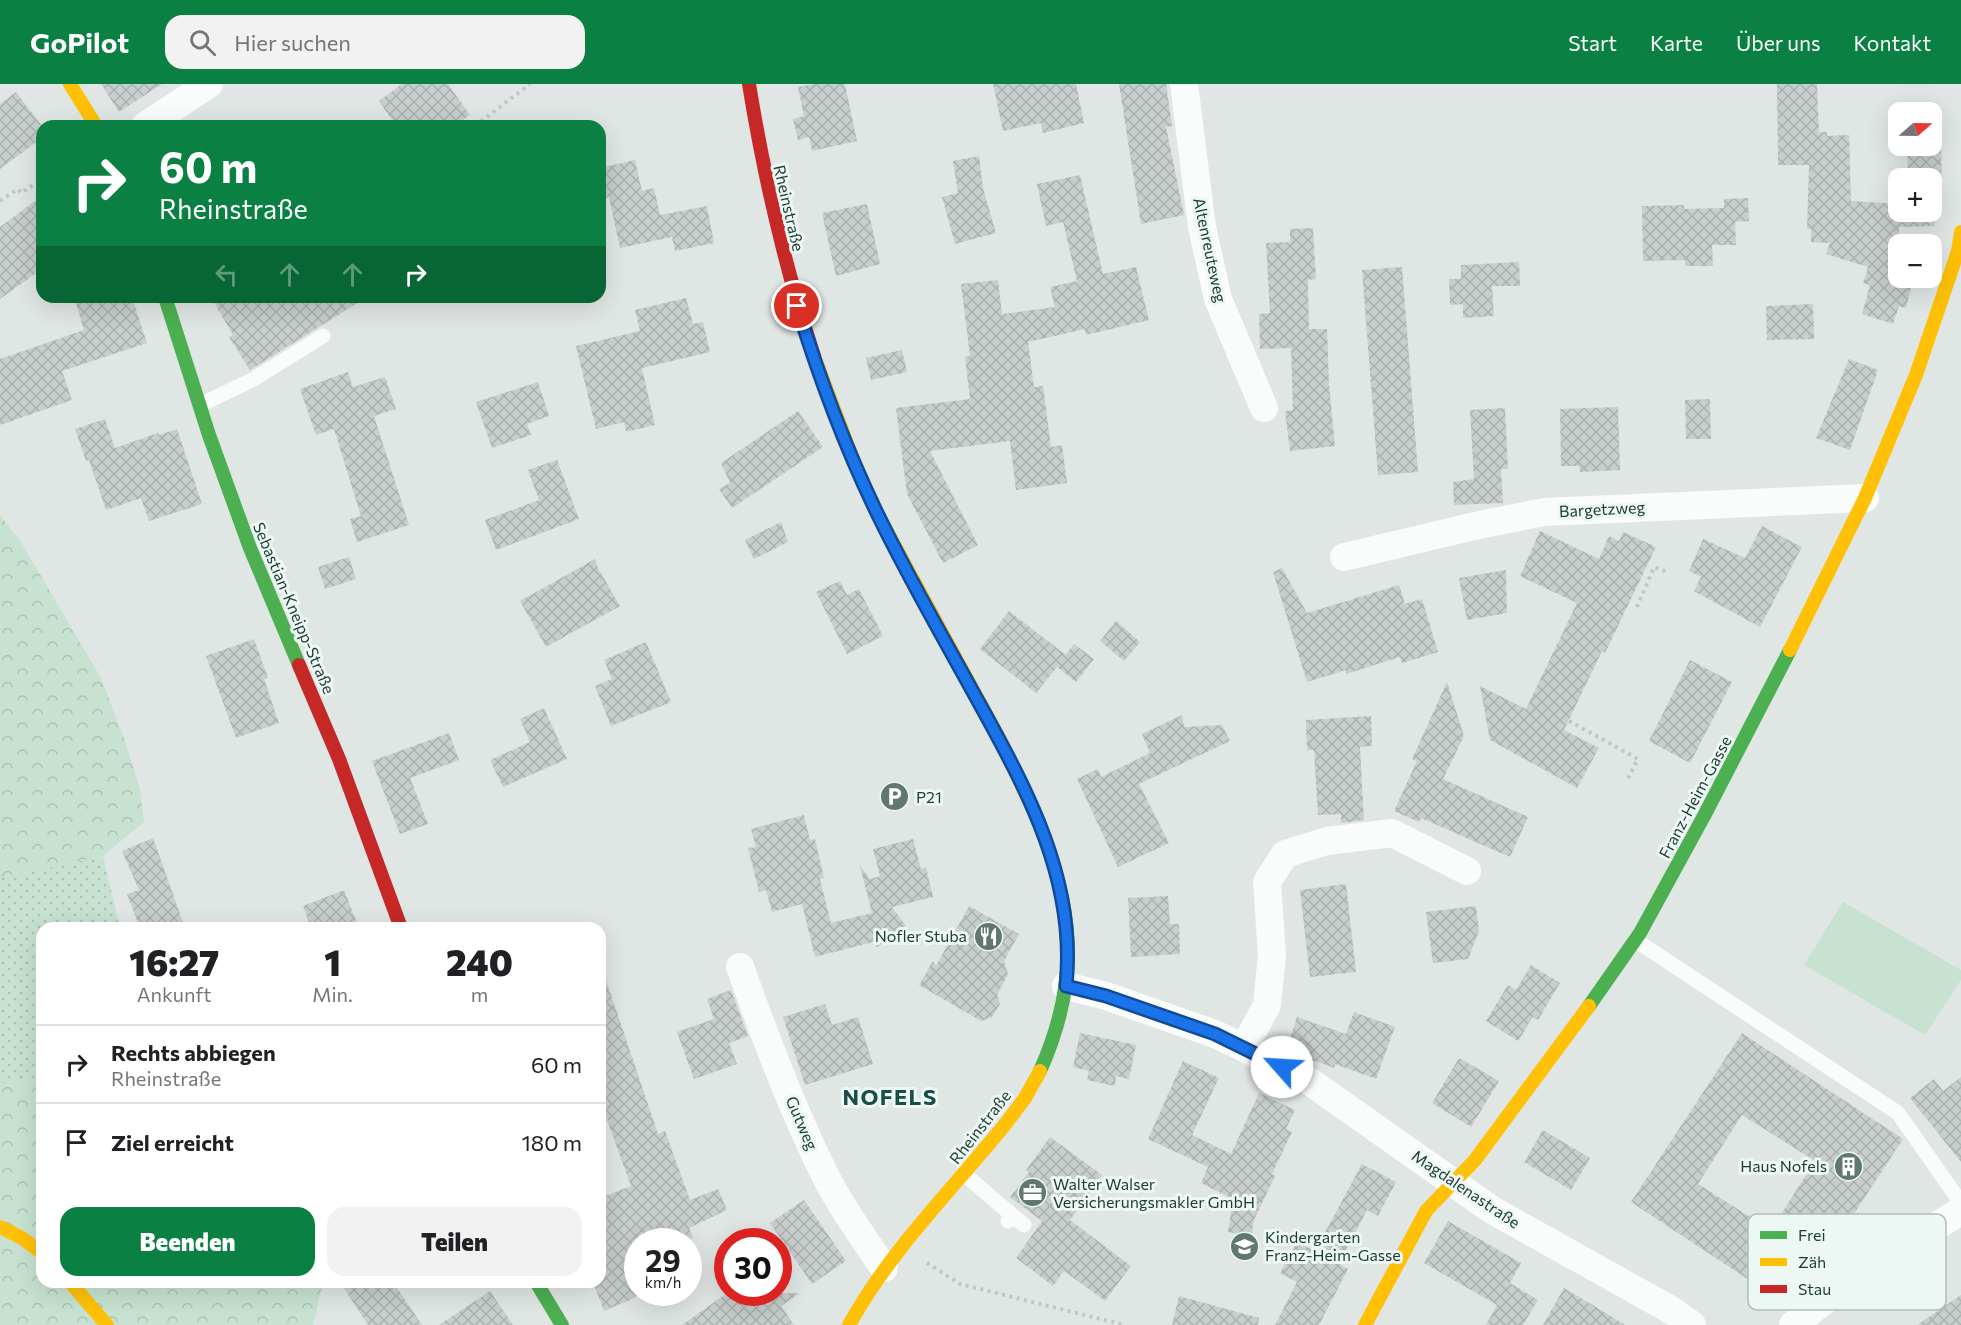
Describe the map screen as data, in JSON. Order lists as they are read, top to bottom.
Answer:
{
  "streets": {
    "main road": ["Rheinstraße", "Sebastian-Kneipp-Straße", "Franz-Heim-Gasse"],
    "street": [
      "Altenreuteweg",
      "Bargetzweg",
      "Gutweg",
      "Magdalenastraße"
    ]
  },
  "crossings": [
    ["Rheinstraße", "Gutweg"],
    ["Rheinstraße", "Magdalenastraße"],
    ["Bargetzweg", "Franz-Heim-Gasse"],
    ["Franz-Heim-Gasse", "Magdalenastraße"]
  ],
  "districts": ["NOFELS"],
  "places": {
    "parking": ["P21"],
    "restaurant": ["Nofler Stuba"],
    "building": ["Haus Nofels"],
    "office": ["Walter Walser Versicherungsmakler GmbH"],
    "school or university": ["Kindergarten Franz-Heim-Gasse"]
  },
  "legend": ["Frei", "Zäh", "Stau"],
  "north": "right",
  "page": {
    "header": "GoPilot",
    "search": "Hier suchen",
    "nav": [
      "Start",
      "Karte",
      "Über uns",
      "Kontakt"
    ],
    "map_buttons": ["+", "−"],
    "turn": ["60 m", "Rheinstraße"],
    "eta": [
      "16:27",
      "Ankunft",
      "1",
      "Min.",
      "240",
      "m"
    ],
    "list": [
      {
        "name": "Rechts abbiegen",
        "note": "Rheinstraße",
        "value": "60 m"
      },
      {
        "name": "Ziel erreicht",
        "value": "180 m"
      }
    ],
    "buttons": ["Beenden", "Teilen"],
    "speed": "29 km/h",
    "limit": "30"
  }
}
